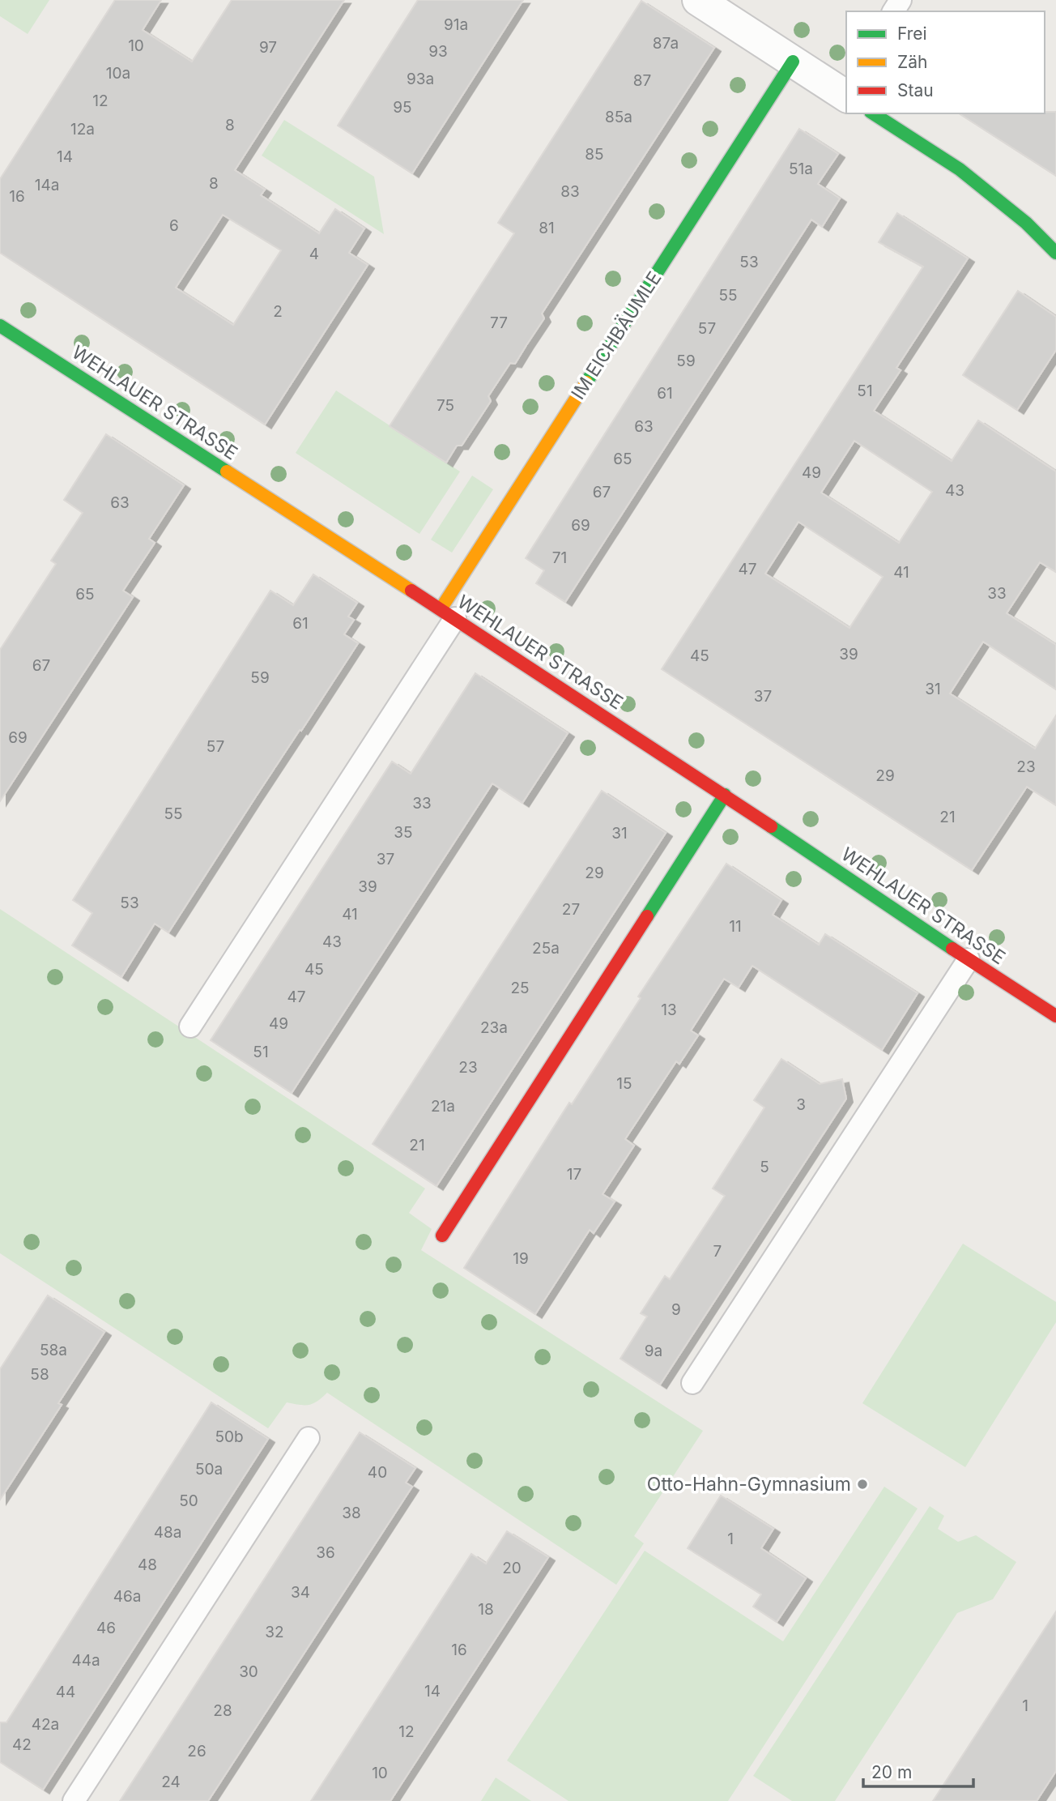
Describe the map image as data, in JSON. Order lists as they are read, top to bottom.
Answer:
{
  "streets": {
    "street": ["IM EICHBÄUMLE", "WEHLAUER STRASSE"]
  },
  "crossings": [
    ["IM EICHBÄUMLE", "WEHLAUER STRASSE"]
  ],
  "places": ["Otto-Hahn-Gymnasium"],
  "house_numbers": [
    "91a",
    "87a",
    "10",
    "97",
    "93",
    "10a",
    "93a",
    "87",
    "12",
    "95",
    "85a",
    "8",
    "12a",
    "85",
    "14",
    "51a",
    "8",
    "14a",
    "83",
    "16",
    "6",
    "81",
    "4",
    "53",
    "55",
    "2",
    "77",
    "57",
    "59",
    "51",
    "61",
    "75",
    "63",
    "65",
    "49",
    "43",
    "67",
    "63",
    "69",
    "71",
    "47",
    "41",
    "33",
    "65",
    "61",
    "39",
    "45",
    "67",
    "59",
    "31",
    "37",
    "69",
    "57",
    "23",
    "29",
    "33",
    "55",
    "21",
    "35",
    "31",
    "37",
    "29",
    "39",
    "53",
    "27",
    "41",
    "11",
    "43",
    "25a",
    "45",
    "25",
    "47",
    "13",
    "49",
    "23a",
    "51",
    "23",
    "15",
    "3",
    "21a",
    "21",
    "5",
    "17",
    "7",
    "19",
    "9",
    "58a",
    "9a",
    "58",
    "50b",
    "50a",
    "40",
    "50",
    "38",
    "48a",
    "1",
    "36",
    "48",
    "20",
    "34",
    "46a",
    "18",
    "46",
    "32",
    "16",
    "44a",
    "30",
    "14",
    "44",
    "1",
    "28",
    "42a",
    "12",
    "42",
    "26",
    "10",
    "24"
  ],
  "legend": ["Frei", "Zäh", "Stau"],
  "scale_bar": "20 m"
}
